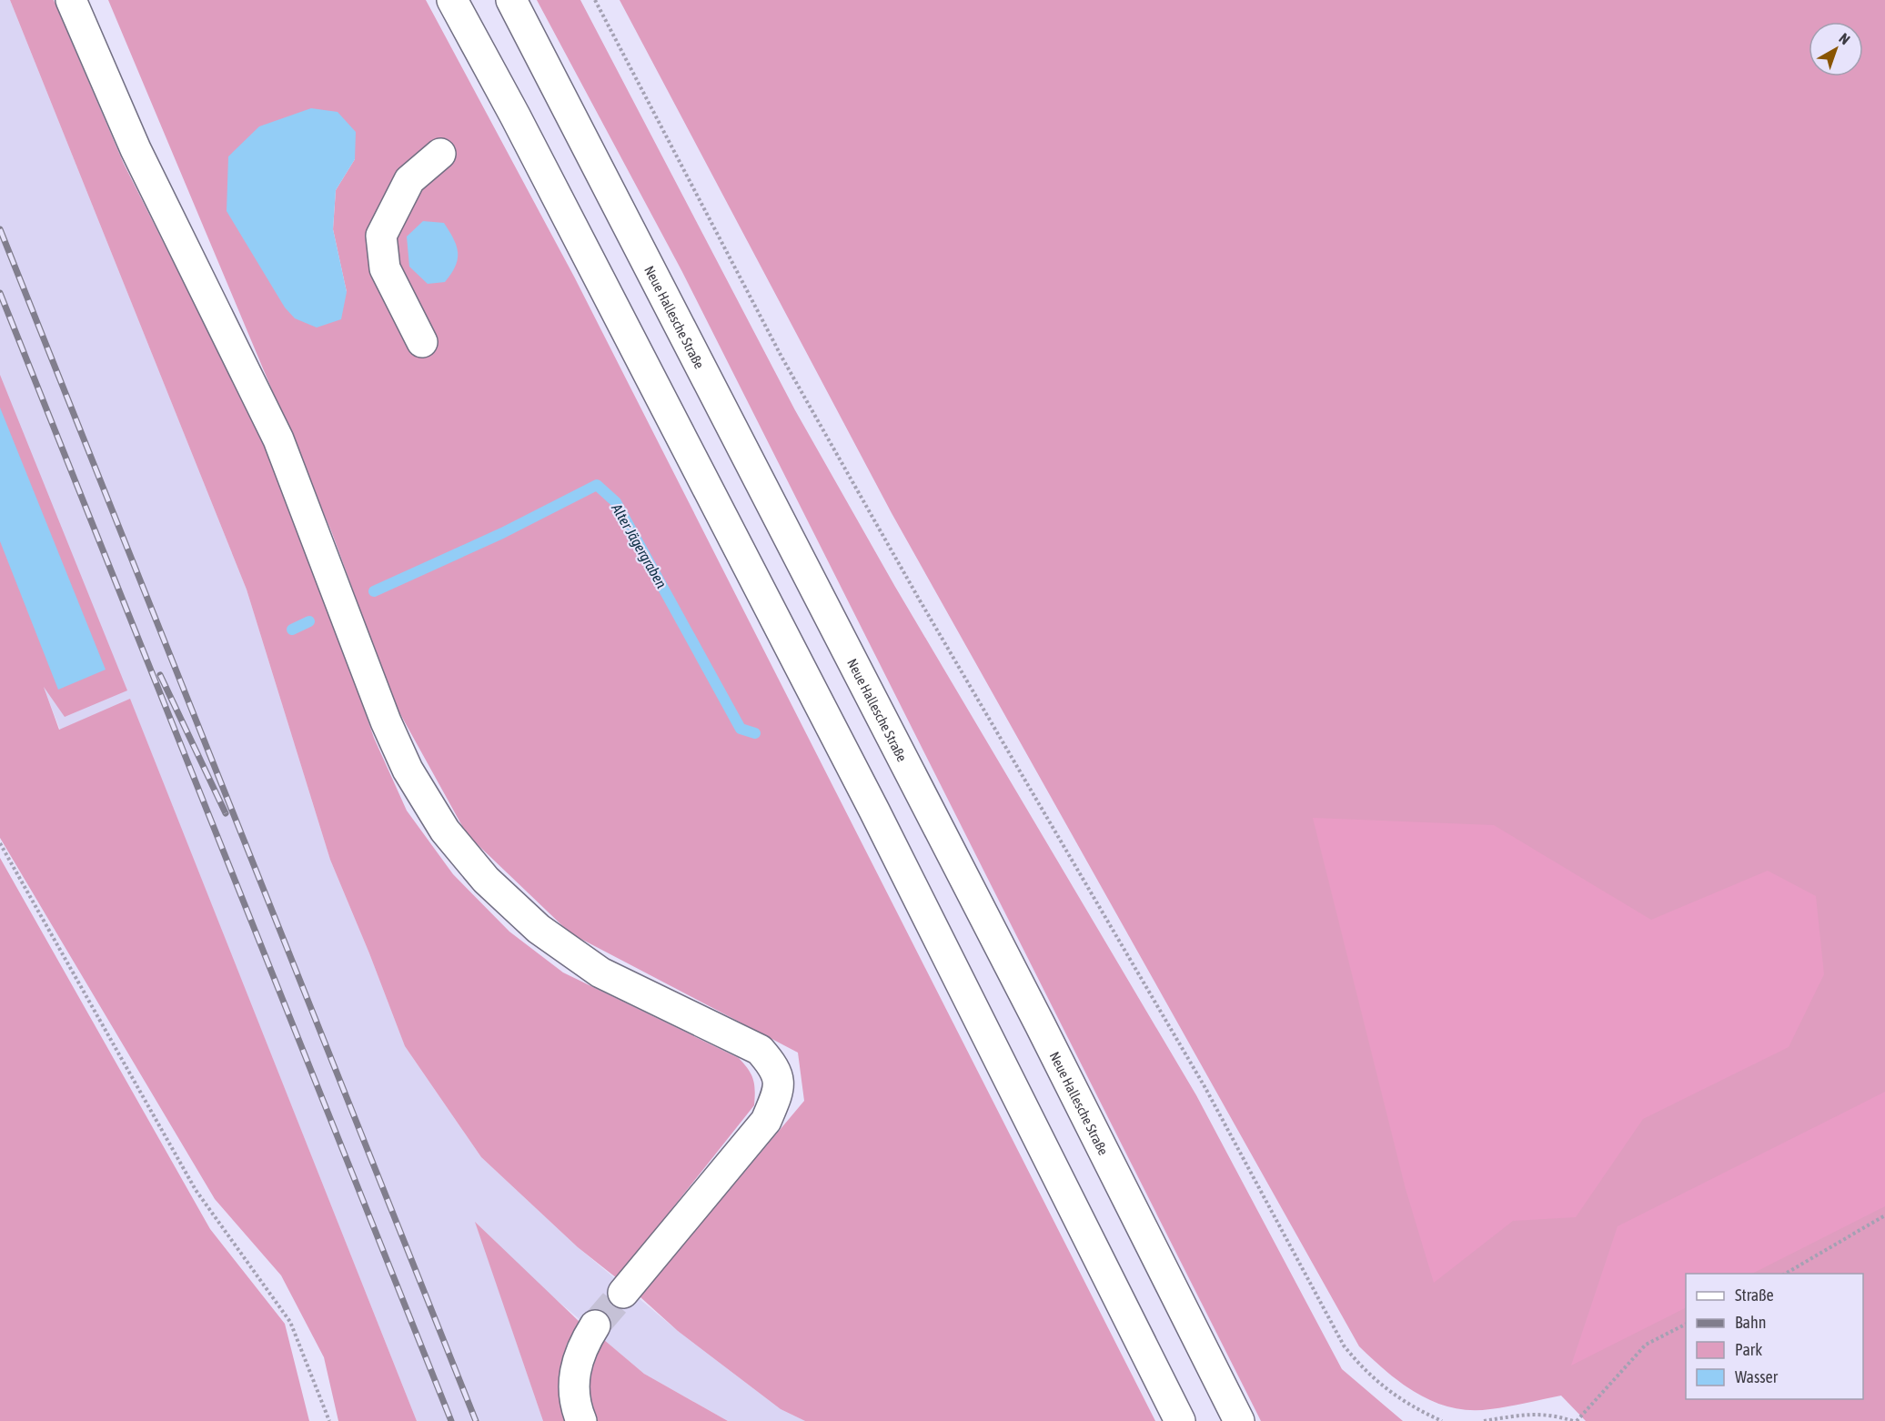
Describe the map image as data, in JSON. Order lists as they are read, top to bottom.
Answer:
{
  "streets": {
    "main road": ["Neue Hallesche Straße"]
  },
  "water": ["Alter Jägergraben"],
  "legend": [
    "Straße",
    "Bahn",
    "Park",
    "Wasser"
  ],
  "north": "top right"
}
